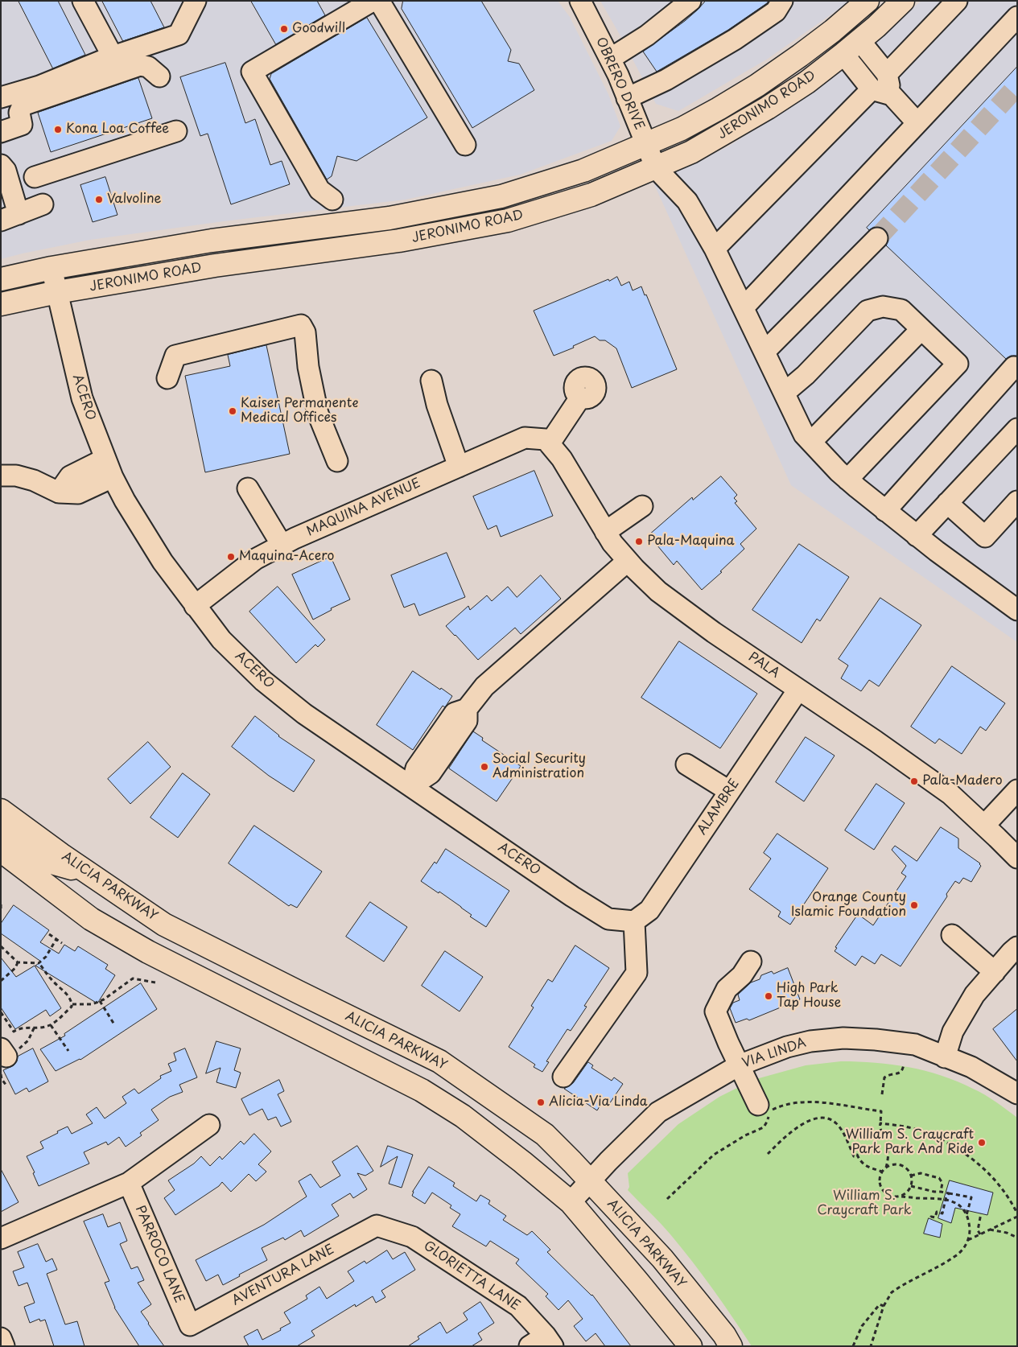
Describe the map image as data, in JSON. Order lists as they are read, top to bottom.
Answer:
{
  "streets": {
    "main road": ["JERONIMO ROAD", "ALICIA PARKWAY"],
    "street": [
      "OBRERO DRIVE",
      "ACERO",
      "MAQUINA AVENUE",
      "PALA",
      "ALAMBRE",
      "VIA LINDA",
      "PARROCO LANE",
      "AVENTURA LANE",
      "GLORIETTA LANE"
    ]
  },
  "crossings": [
    ["OBRERO DRIVE", "JERONIMO ROAD"],
    ["JERONIMO ROAD", "ACERO"],
    ["ACERO", "MAQUINA AVENUE"],
    ["ACERO", "ALAMBRE"],
    ["MAQUINA AVENUE", "PALA"],
    ["PALA", "ALAMBRE"],
    ["ALICIA PARKWAY", "VIA LINDA"],
    ["PARROCO LANE", "AVENTURA LANE"],
    ["AVENTURA LANE", "GLORIETTA LANE"]
  ],
  "parks": ["William S. Craycraft Park"],
  "places": [
    "Goodwill",
    "Kona Loa Coffee",
    "Valvoline",
    "Kaiser Permanente Medical Offices",
    "Pala-Maquina",
    "Maquina-Acero",
    "Social Security Administration",
    "Pala-Madero",
    "Orange County Islamic Foundation",
    "High Park Tap House",
    "Alicia-Via Linda",
    "William S. Craycraft Park Park And Ride"
  ]
}
